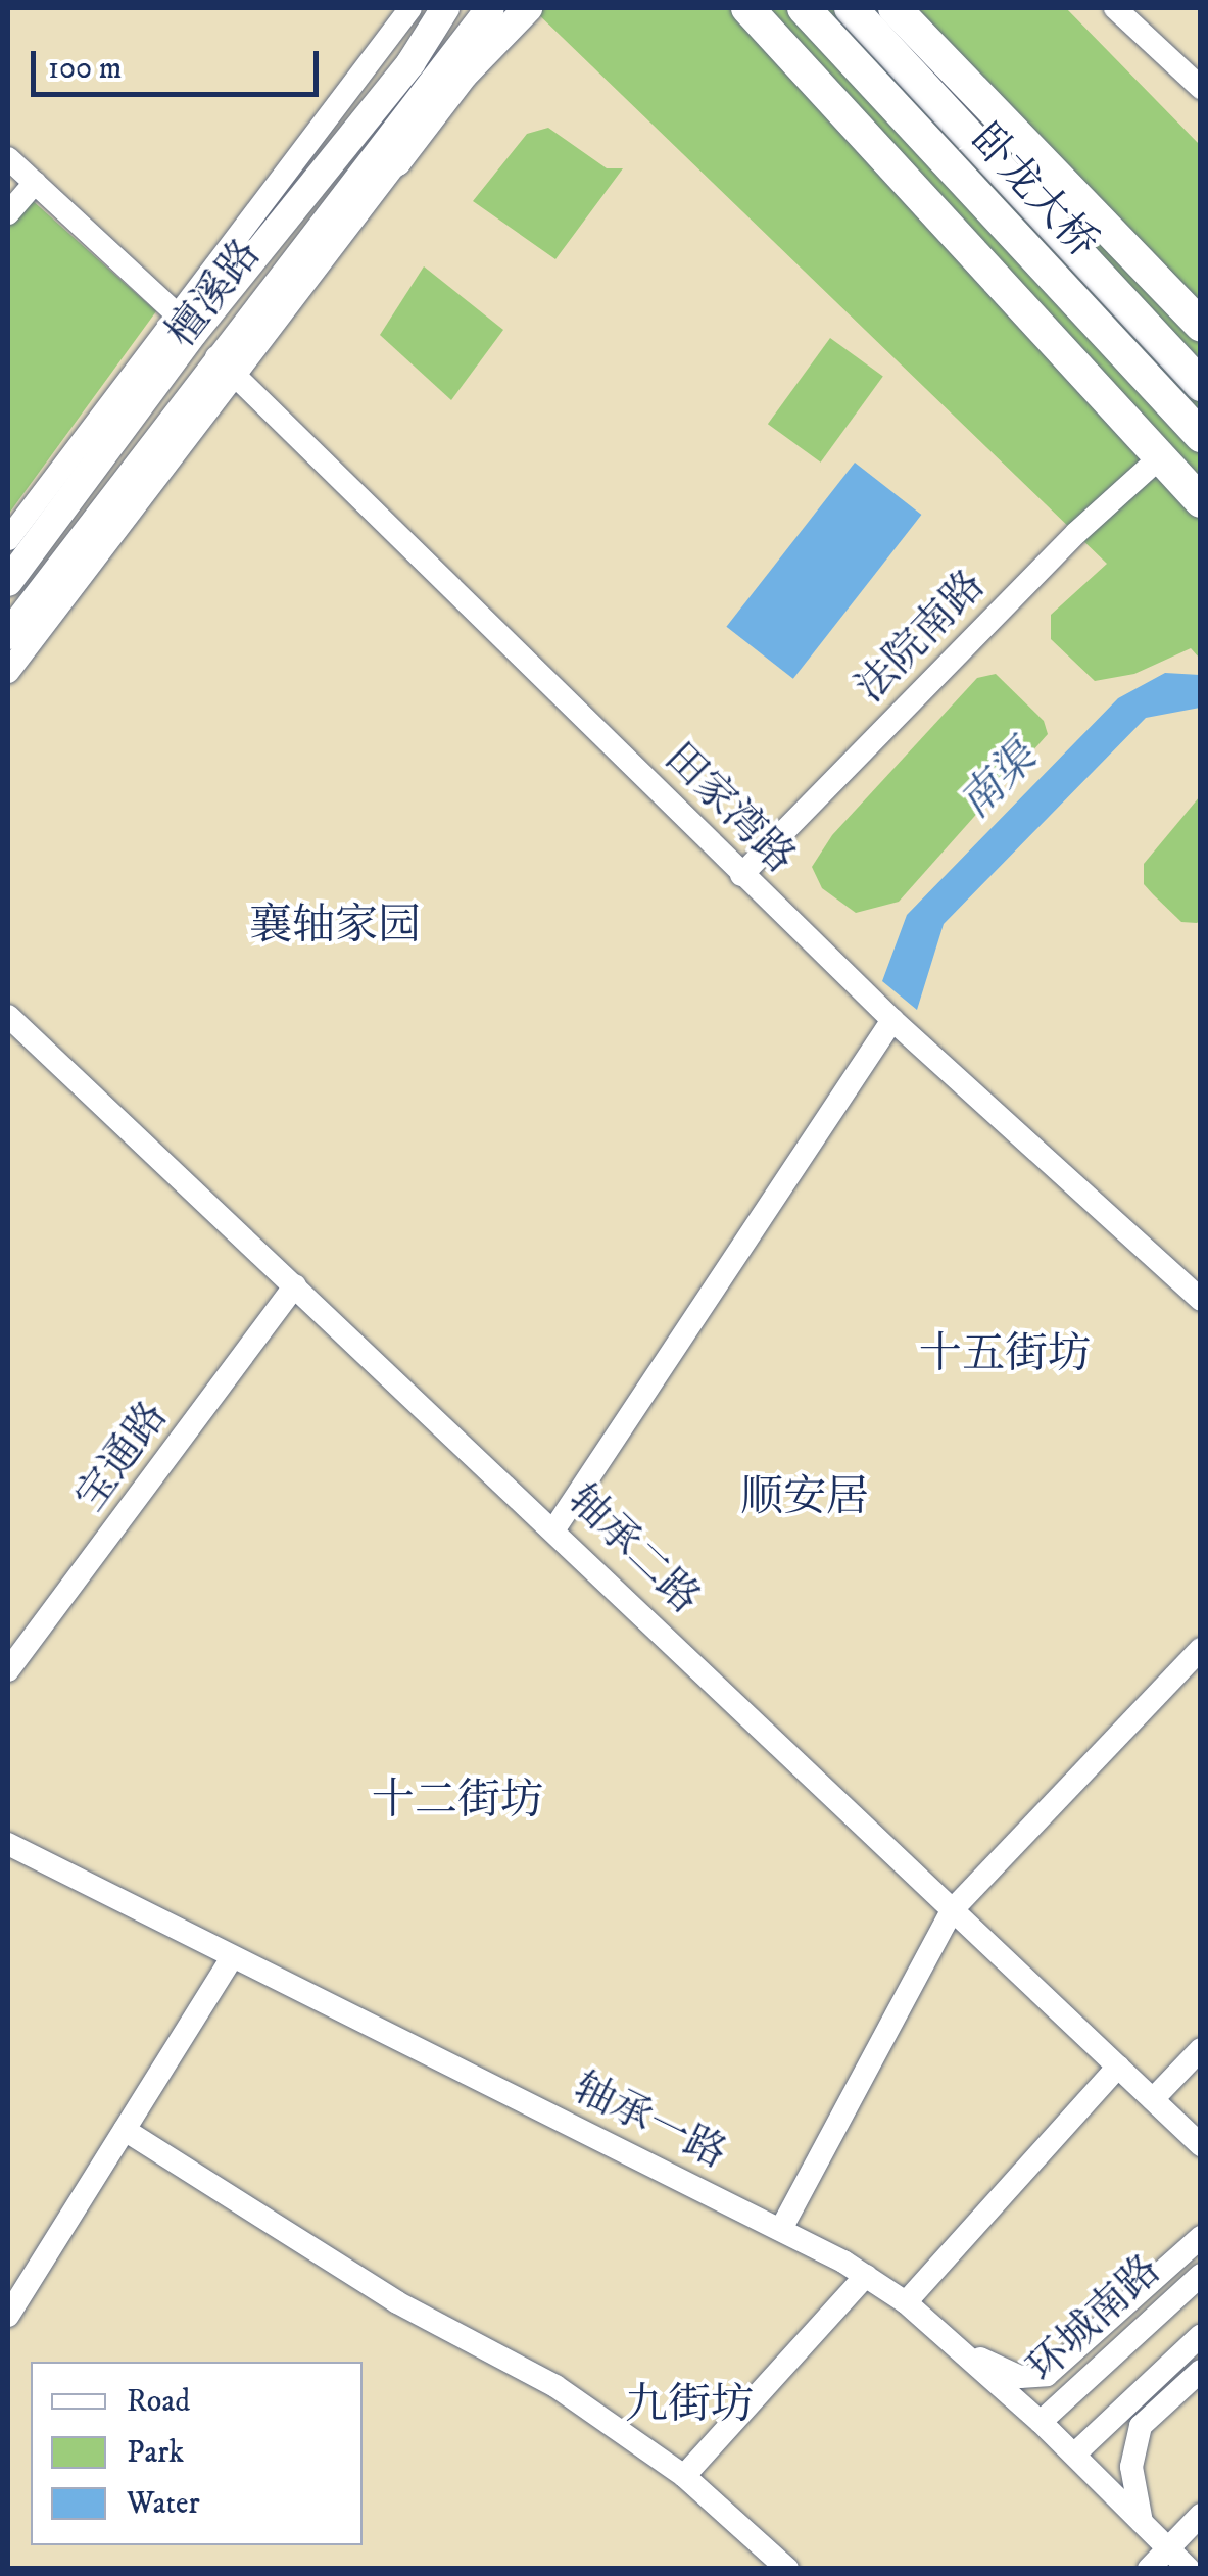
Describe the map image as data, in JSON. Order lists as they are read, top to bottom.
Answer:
{
  "streets": {
    "highway": ["卧龙大桥"],
    "main road": ["檀溪路"],
    "street": [
      "法院南路",
      "田家湾路",
      "宝通路",
      "轴承二路",
      "轴承一路",
      "环城南路"
    ]
  },
  "crossings": [
    ["檀溪路", "田家湾路"],
    ["法院南路", "田家湾路"],
    ["宝通路", "轴承二路"],
    ["轴承一路", "环城南路"]
  ],
  "districts": [
    "襄轴家园",
    "十五街坊",
    "顺安居",
    "十二街坊",
    "九街坊"
  ],
  "water": ["南渠"],
  "legend": ["Road", "Park", "Water"],
  "scale_bar": "100 m"
}
